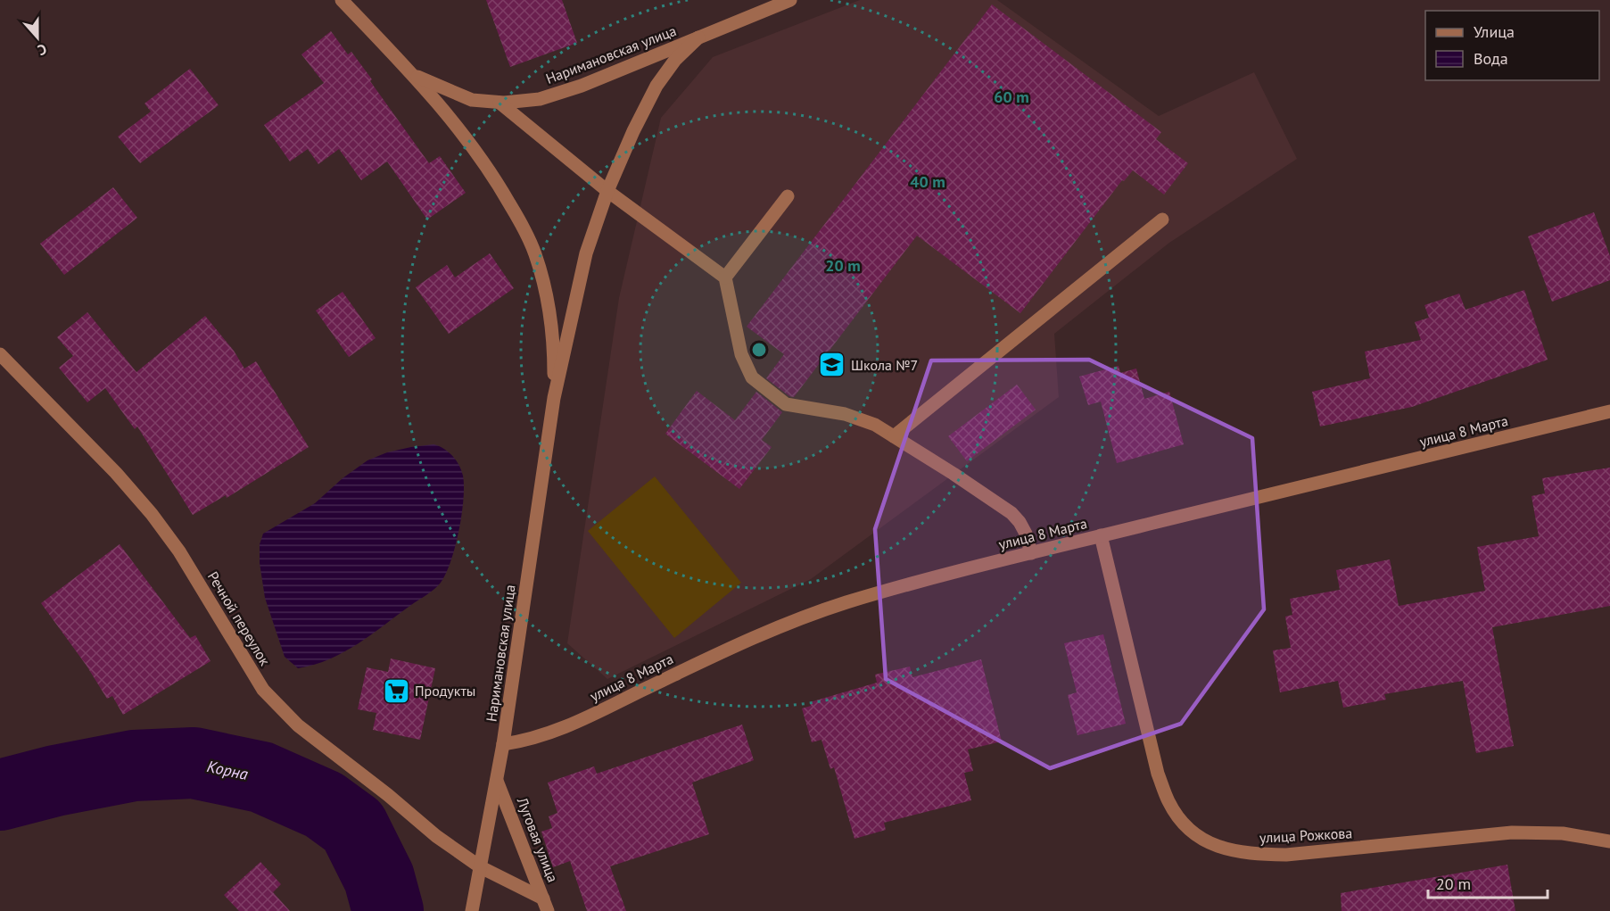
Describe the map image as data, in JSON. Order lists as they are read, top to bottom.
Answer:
{
  "streets": {
    "street": [
      "Наримановская улица",
      "улица 8 Марта",
      "Речной переулок",
      "улица Рожкова",
      "Луговая улица"
    ]
  },
  "crossings": [
    ["Наримановская улица", "улица 8 Марта"],
    ["Наримановская улица", "Речной переулок"],
    ["Наримановская улица", "Луговая улица"],
    ["улица 8 Марта", "улица Рожкова"],
    ["Речной переулок", "Луговая улица"]
  ],
  "water": ["Корна"],
  "places": {
    "school or university": ["Школа №7"],
    "supermarket": ["Продукты"]
  },
  "legend": ["Улица", "Вода"],
  "scale_bar": "20 m",
  "north": "bottom",
  "rings": ["60 m", "40 m", "20 m"]
}
